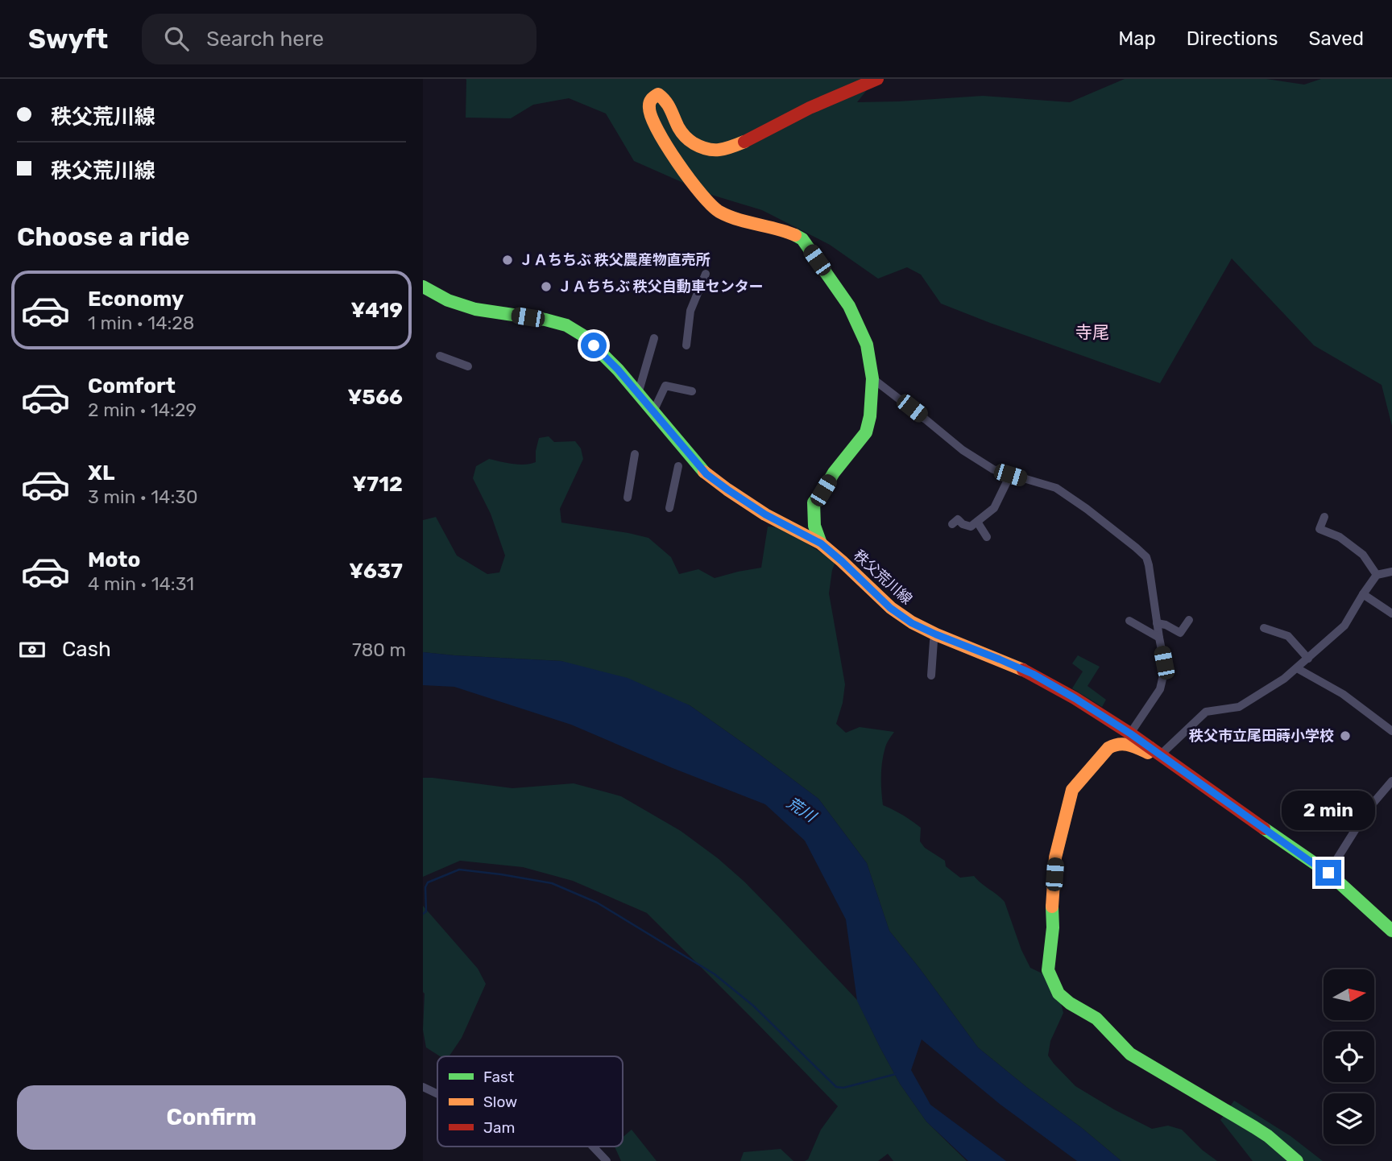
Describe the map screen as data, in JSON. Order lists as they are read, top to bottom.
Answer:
{
  "streets": {
    "street": ["秩父荒川線"]
  },
  "districts": ["寺尾"],
  "water": ["荒川"],
  "places": ["ＪＡちちぶ 秩父農産物直売所", "ＪＡちちぶ 秩父自動車センター", "秩父市立尾田蒔小学校"],
  "legend": ["Fast", "Slow", "Jam"],
  "north": "right",
  "page": {
    "header": "Swyft",
    "search": "Search here",
    "nav": ["Map", "Directions", "Saved"],
    "banner": ["秩父荒川線", "秩父荒川線"],
    "heading": "Choose a ride",
    "list": [
      {
        "name": "Economy",
        "note": "1 min · 14:28",
        "value": "¥419"
      },
      {
        "name": "Comfort",
        "note": "2 min · 14:29",
        "value": "¥566"
      },
      {
        "name": "XL",
        "note": "3 min · 14:30",
        "value": "¥712"
      },
      {
        "name": "Moto",
        "note": "4 min · 14:31",
        "value": "¥637"
      }
    ],
    "pay": ["Cash", "780 m"],
    "bubble": "2 min",
    "buttons": "Confirm"
  }
}
